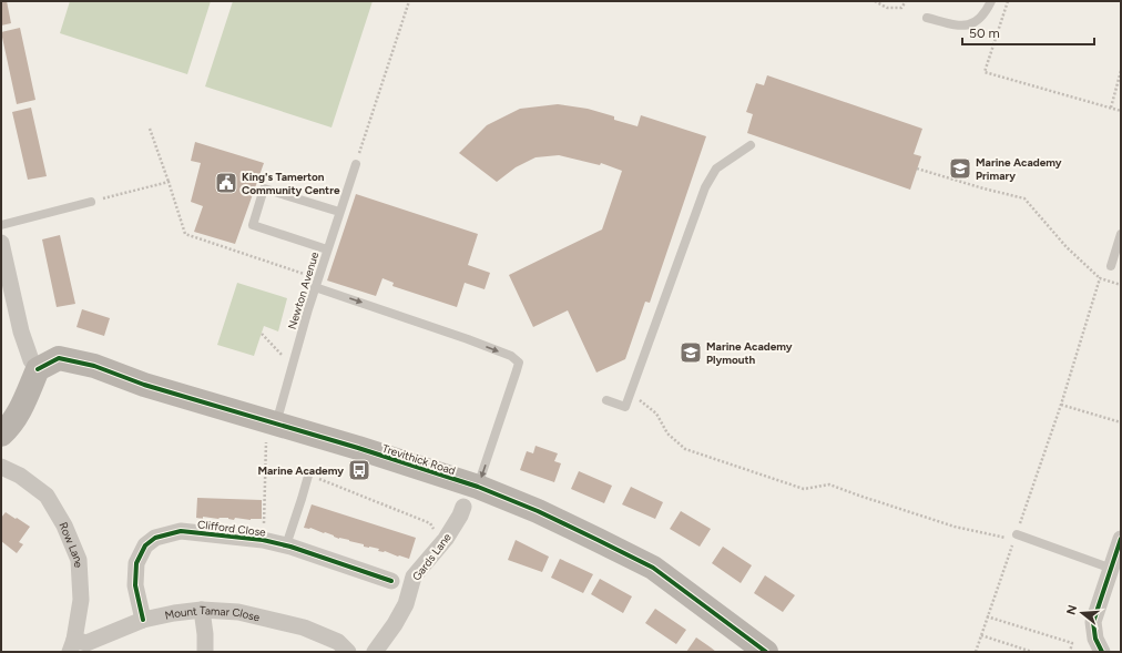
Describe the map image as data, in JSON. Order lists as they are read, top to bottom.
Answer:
{
  "streets": {
    "street": [
      "Trevithick Road",
      "Clifford Close",
      "Row Lane",
      "Gards Lane",
      "Mount Tamar Close"
    ],
    "lane": ["Newton Avenue"]
  },
  "crossings": [
    ["Newton Avenue", "Trevithick Road"],
    ["Clifford Close", "Mount Tamar Close"],
    ["Row Lane", "Mount Tamar Close"]
  ],
  "places": {
    "school or university": ["Marine Academy Primary", "Marine Academy Plymouth"],
    "public building": ["King's Tamerton Community Centre"],
    "bus stop": ["Marine Academy"]
  },
  "scale_bar": "50 m",
  "north": "left"
}
